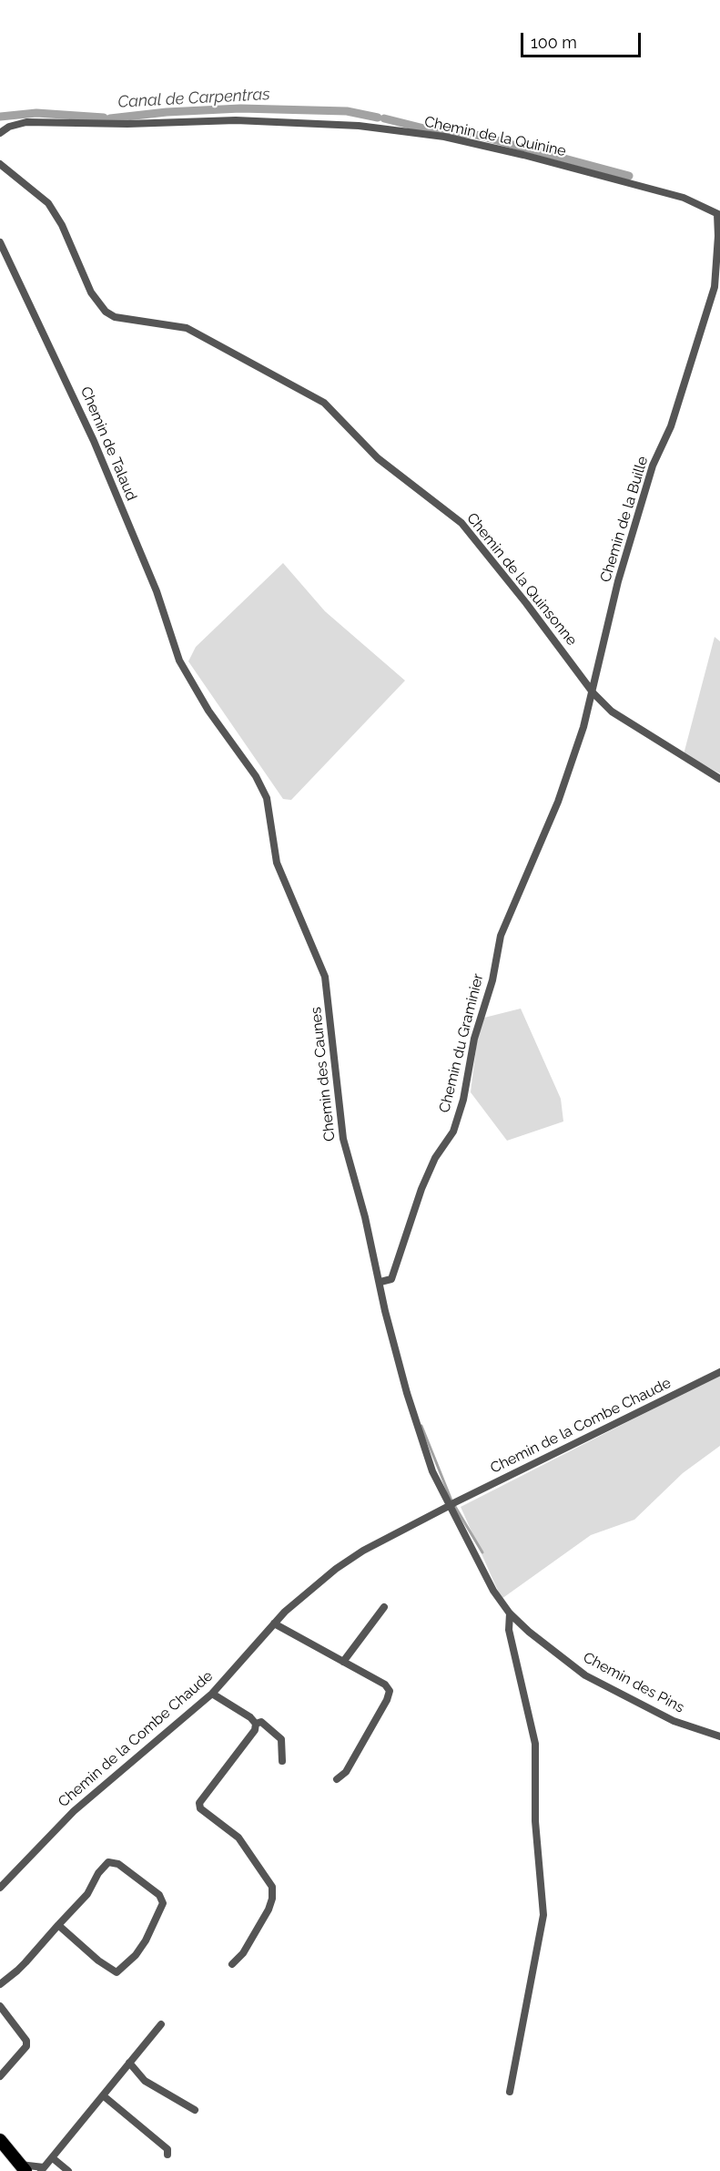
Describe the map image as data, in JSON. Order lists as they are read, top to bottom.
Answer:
{
  "streets": {
    "street": [
      "Chemin de la Quinine",
      "Chemin de Talaud",
      "Chemin de la Buille",
      "Chemin de la Quinsonne",
      "Chemin du Graminier",
      "Chemin des Caunes",
      "Chemin de la Combe Chaude",
      "Chemin des Pins"
    ]
  },
  "crossings": [
    ["Chemin de la Quinine", "Chemin de la Buille"],
    ["Chemin de Talaud", "Chemin des Caunes"],
    ["Chemin de la Buille", "Chemin de la Quinsonne"],
    ["Chemin de la Buille", "Chemin du Graminier"],
    ["Chemin du Graminier", "Chemin des Caunes"],
    ["Chemin des Caunes", "Chemin de la Combe Chaude"],
    ["Chemin des Caunes", "Chemin des Pins"],
    ["Chemin de la Combe Chaude", "Chemin des Pins"]
  ],
  "water": ["Canal de Carpentras"],
  "scale_bar": "100 m"
}
